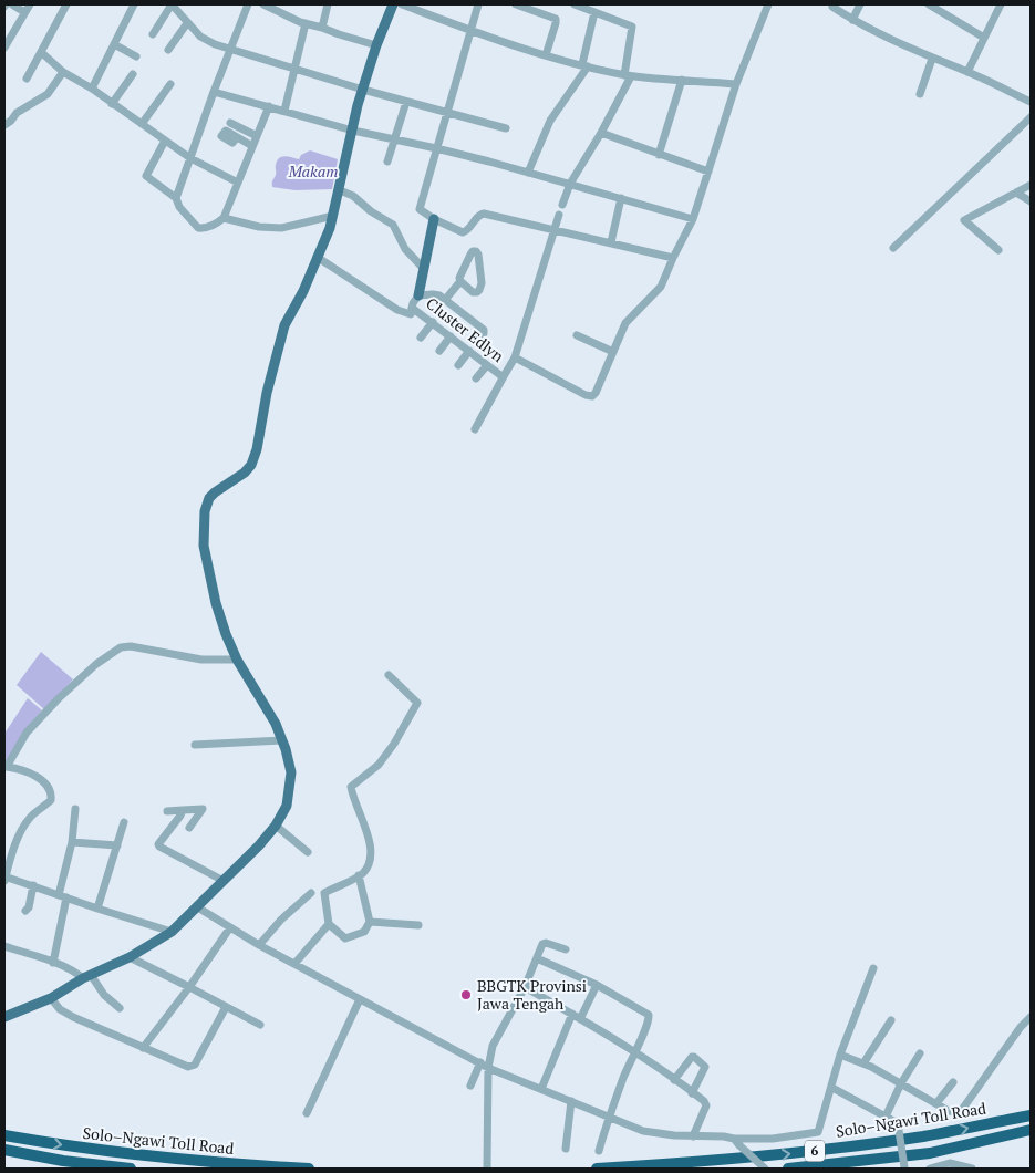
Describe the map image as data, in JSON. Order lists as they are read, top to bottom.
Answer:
{
  "streets": {
    "highway": ["Solo–Ngawi Toll Road", "6"],
    "street": ["Cluster Edlyn"]
  },
  "parks": ["Makam"],
  "places": ["BBGTK Provinsi Jawa Tengah"]
}
